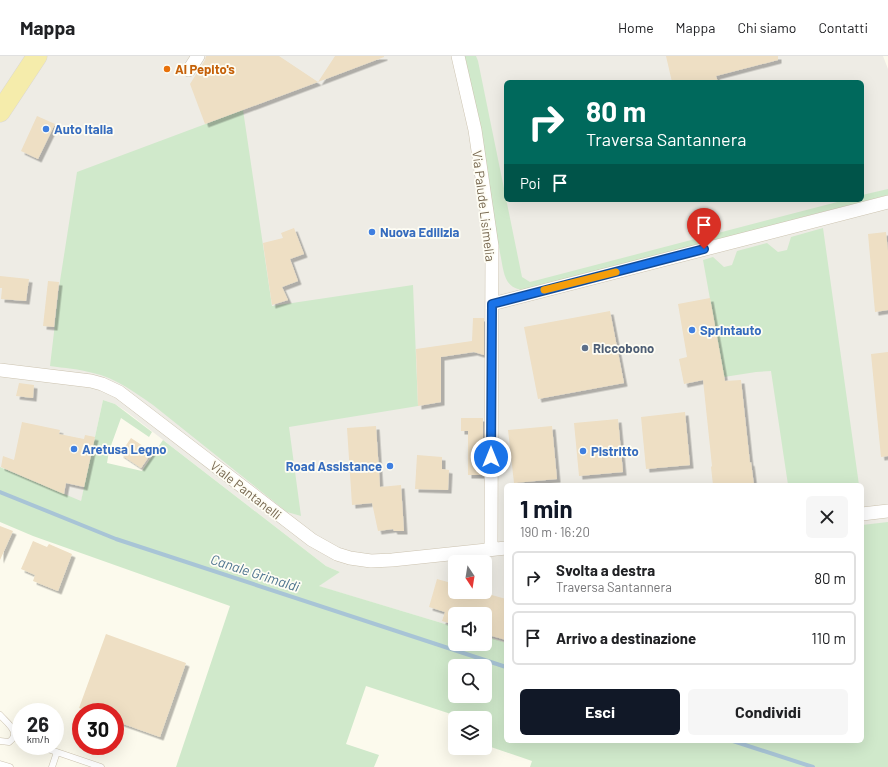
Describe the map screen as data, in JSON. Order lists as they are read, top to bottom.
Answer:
{
  "streets": {
    "street": ["Via Palude Lisimelia", "Viale Pantanelli"]
  },
  "crossings": [
    ["Via Palude Lisimelia", "Viale Pantanelli"]
  ],
  "water": ["Canale Grimaldi"],
  "places": [
    "Al Pepito's",
    "Auto Italia",
    "Nuova Edilizia",
    "Sprintauto",
    "Riccobono",
    "Aretusa Legno",
    "Pistritto",
    "Road Assistance"
  ],
  "north": "bottom",
  "page": {
    "header": "Mappa",
    "nav": [
      "Home",
      "Mappa",
      "Chi siamo",
      "Contatti"
    ],
    "turn": ["80 m", "Traversa Santannera"],
    "then": "Poi",
    "heading": ["1 min", "190 m · 16:20"],
    "list": [
      {
        "name": "Svolta a destra",
        "note": "Traversa Santannera",
        "value": "80 m"
      },
      {
        "name": "Arrivo a destinazione",
        "value": "110 m"
      }
    ],
    "buttons": ["Esci", "Condividi"],
    "speed": "26 km/h",
    "limit": "30"
  }
}
